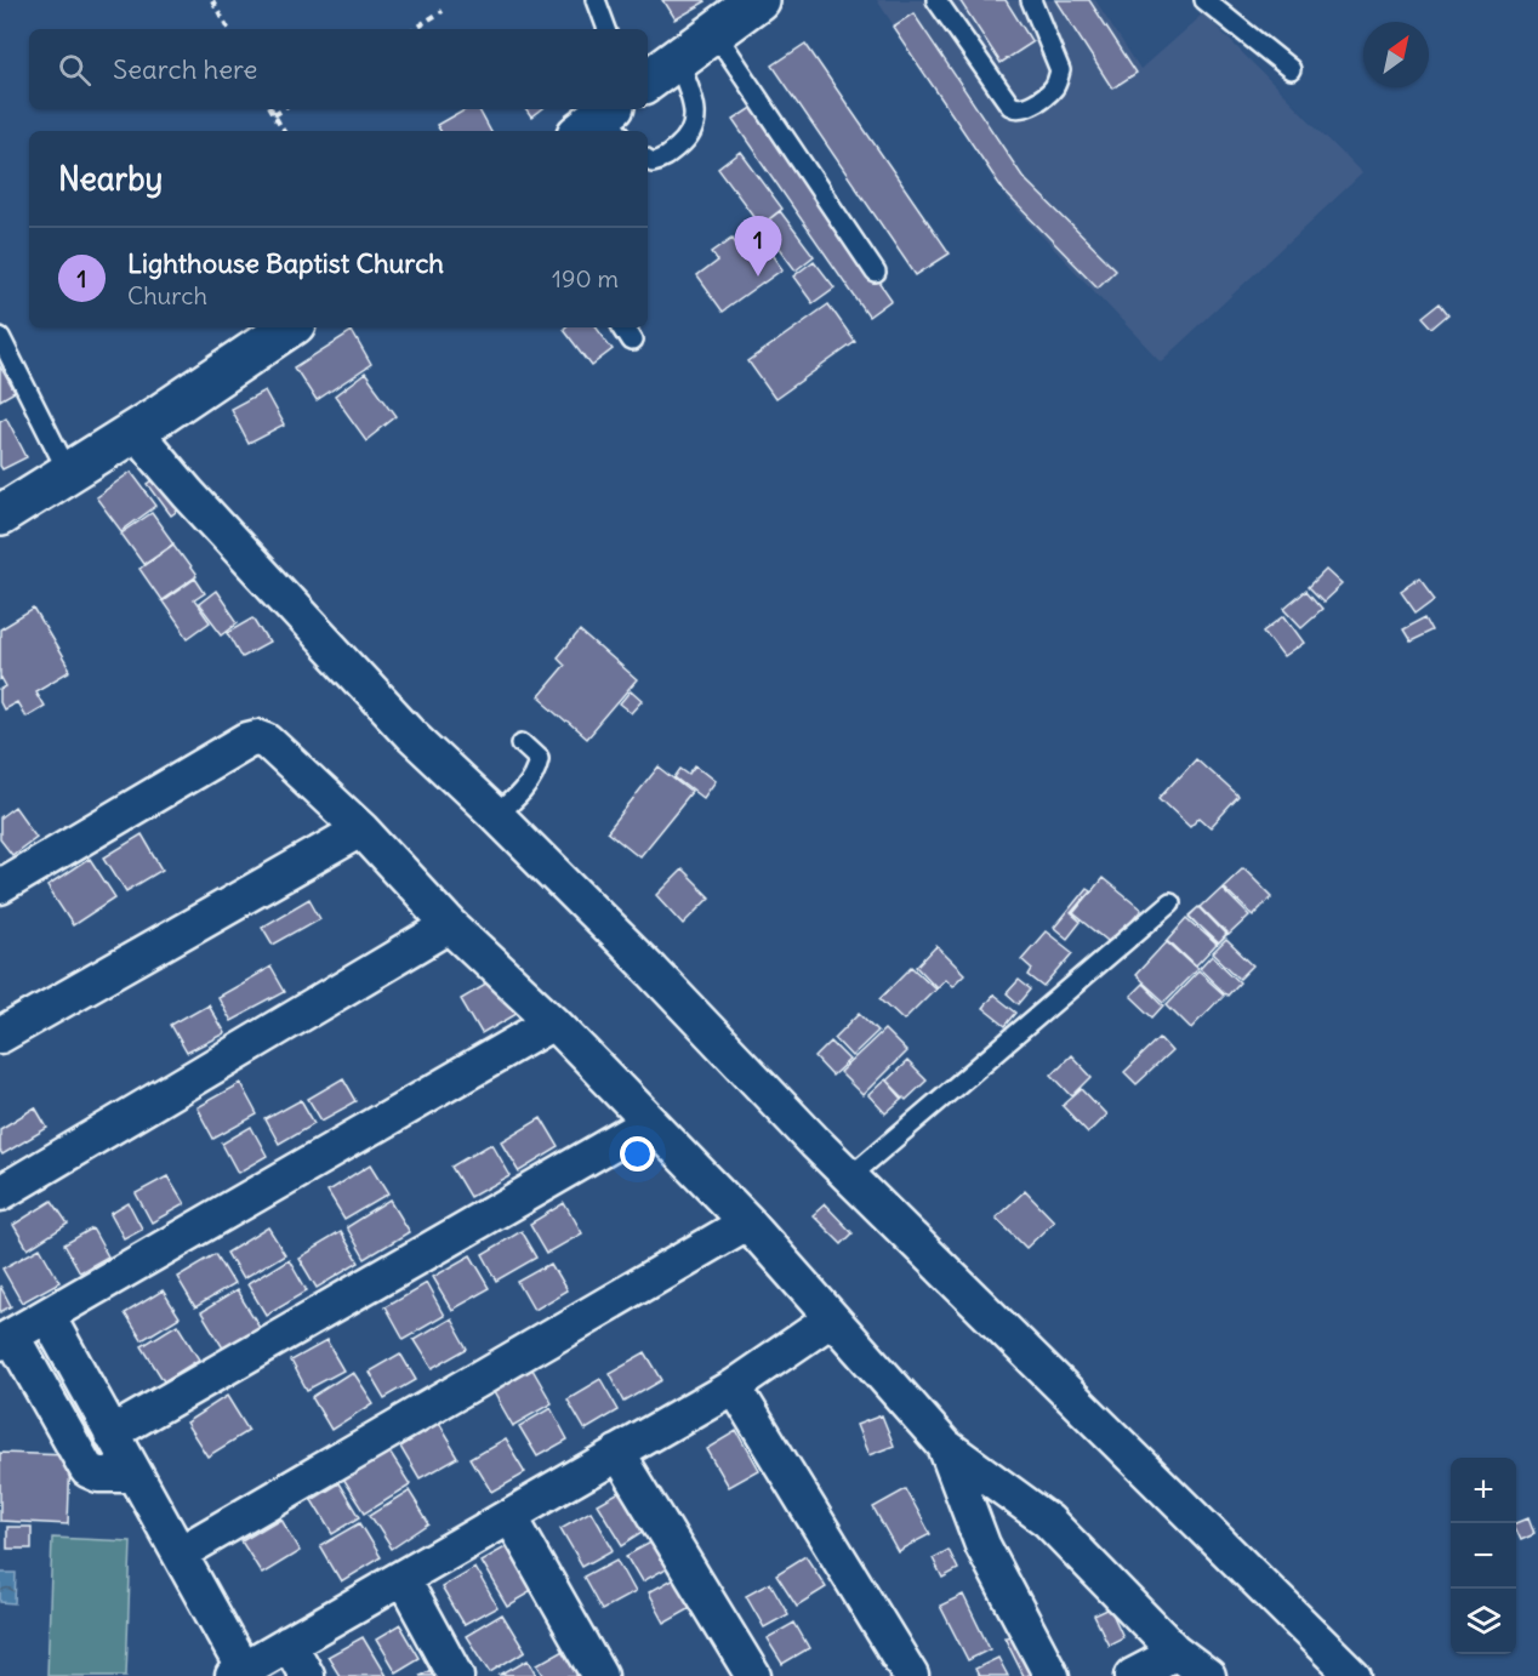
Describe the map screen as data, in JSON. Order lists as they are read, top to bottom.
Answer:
{
  "north": "top right",
  "page": {
    "search": "Search here",
    "heading": "Nearby",
    "pins": "1",
    "list": [
      {
        "mark": "1",
        "name": "Lighthouse Baptist Church",
        "note": "Church",
        "value": "190 m"
      }
    ],
    "map_buttons": ["+", "−"]
  }
}
